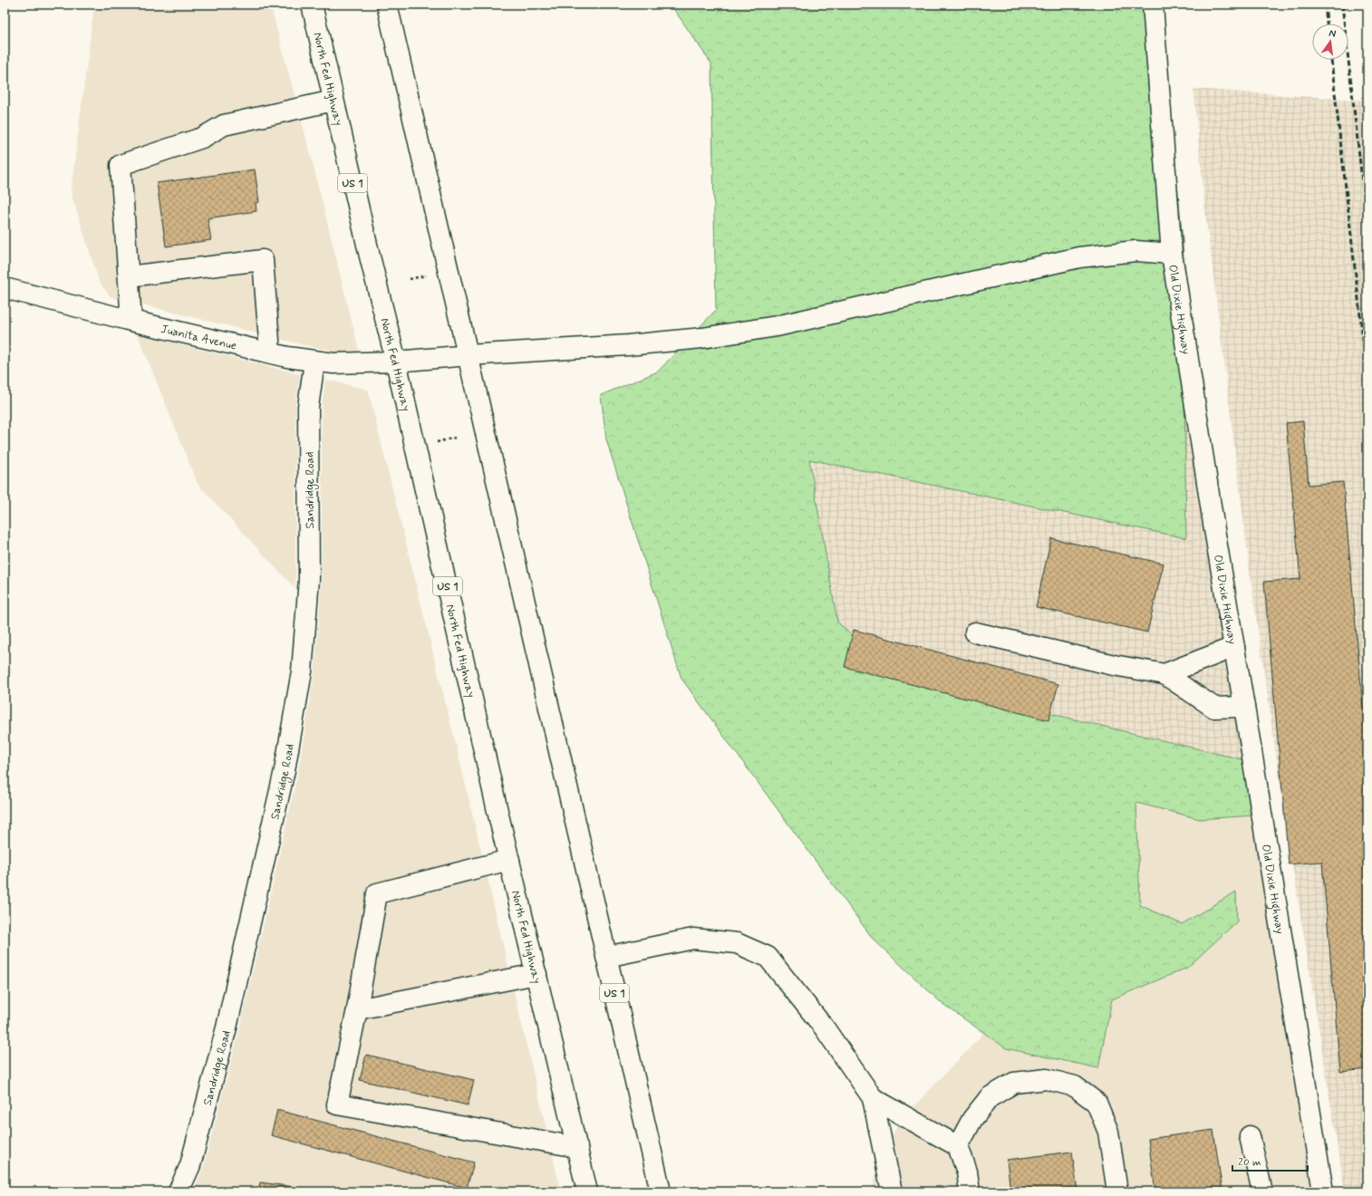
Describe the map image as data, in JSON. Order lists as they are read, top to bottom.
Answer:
{
  "streets": {
    "main road": [
      "North Fed Highway",
      "US 1",
      "Old Dixie Highway",
      "Juanita Avenue",
      "Sandridge Road"
    ]
  },
  "crossings": [
    ["North Fed Highway", "Juanita Avenue"],
    ["US 1", "Juanita Avenue"],
    ["Old Dixie Highway", "Juanita Avenue"],
    ["Juanita Avenue", "Sandridge Road"]
  ],
  "scale_bar": "20 m",
  "north": "top"
}
